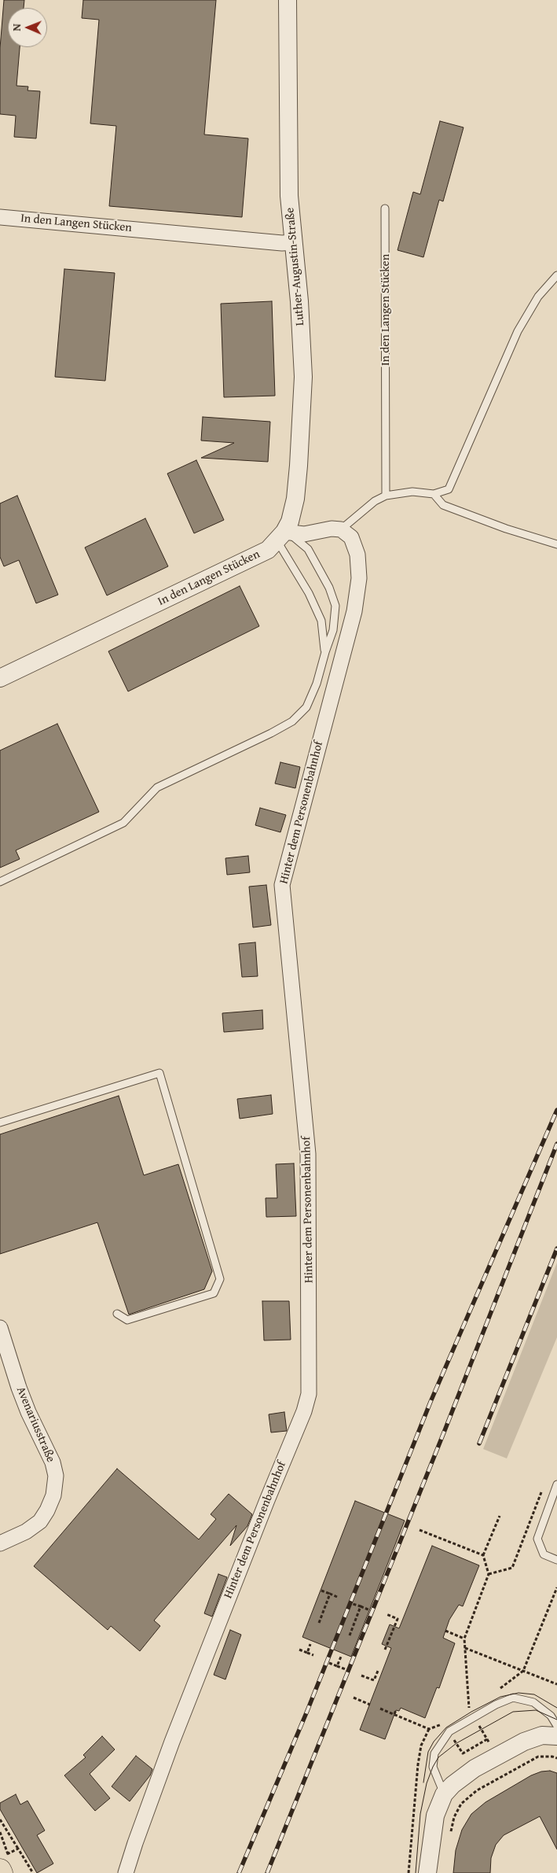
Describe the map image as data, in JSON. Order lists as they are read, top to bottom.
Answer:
{
  "streets": {
    "street": [
      "In den Langen Stücken",
      "Luther-Augustin-Straße",
      "Hinter dem Personenbahnhof",
      "Avenariusstraße"
    ]
  },
  "crossings": [
    ["In den Langen Stücken", "Luther-Augustin-Straße"]
  ],
  "north": "left"
}
